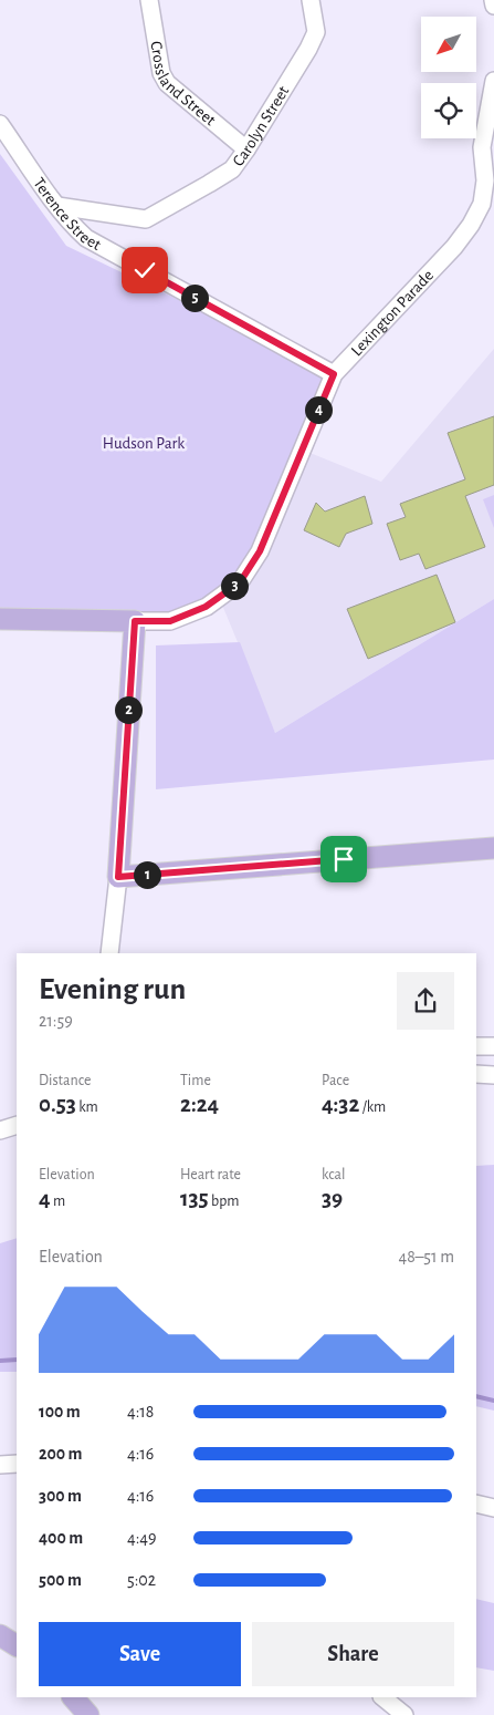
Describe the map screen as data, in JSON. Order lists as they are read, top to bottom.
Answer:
{
  "streets": {
    "main road": ["Lexington Parade"],
    "street": ["Crossland Street", "Carolyn Street", "Terence Street"]
  },
  "crossings": [
    ["Crossland Street", "Carolyn Street"],
    ["Carolyn Street", "Terence Street"],
    ["Terence Street", "Lexington Parade"]
  ],
  "parks": ["Hudson Park"],
  "north": "bottom left",
  "page": {
    "pins": [
      "5",
      "4",
      "3",
      "2",
      "1"
    ],
    "heading": ["Evening run", "21:59"],
    "stats": [
      ["Distance", "0.53 km"],
      ["Time", "2:24"],
      ["Pace", "4:32 /km"],
      ["Elevation", "4 m"],
      ["Heart rate", "135 bpm"],
      ["kcal", "39"]
    ],
    "chart": ["Elevation", "48–51 m"],
    "list": [
      {
        "name": "100 m",
        "note": "4:18"
      },
      {
        "name": "200 m",
        "note": "4:16"
      },
      {
        "name": "300 m",
        "note": "4:16"
      },
      {
        "name": "400 m",
        "note": "4:49"
      },
      {
        "name": "500 m",
        "note": "5:02"
      }
    ],
    "buttons": ["Save", "Share"]
  }
}
